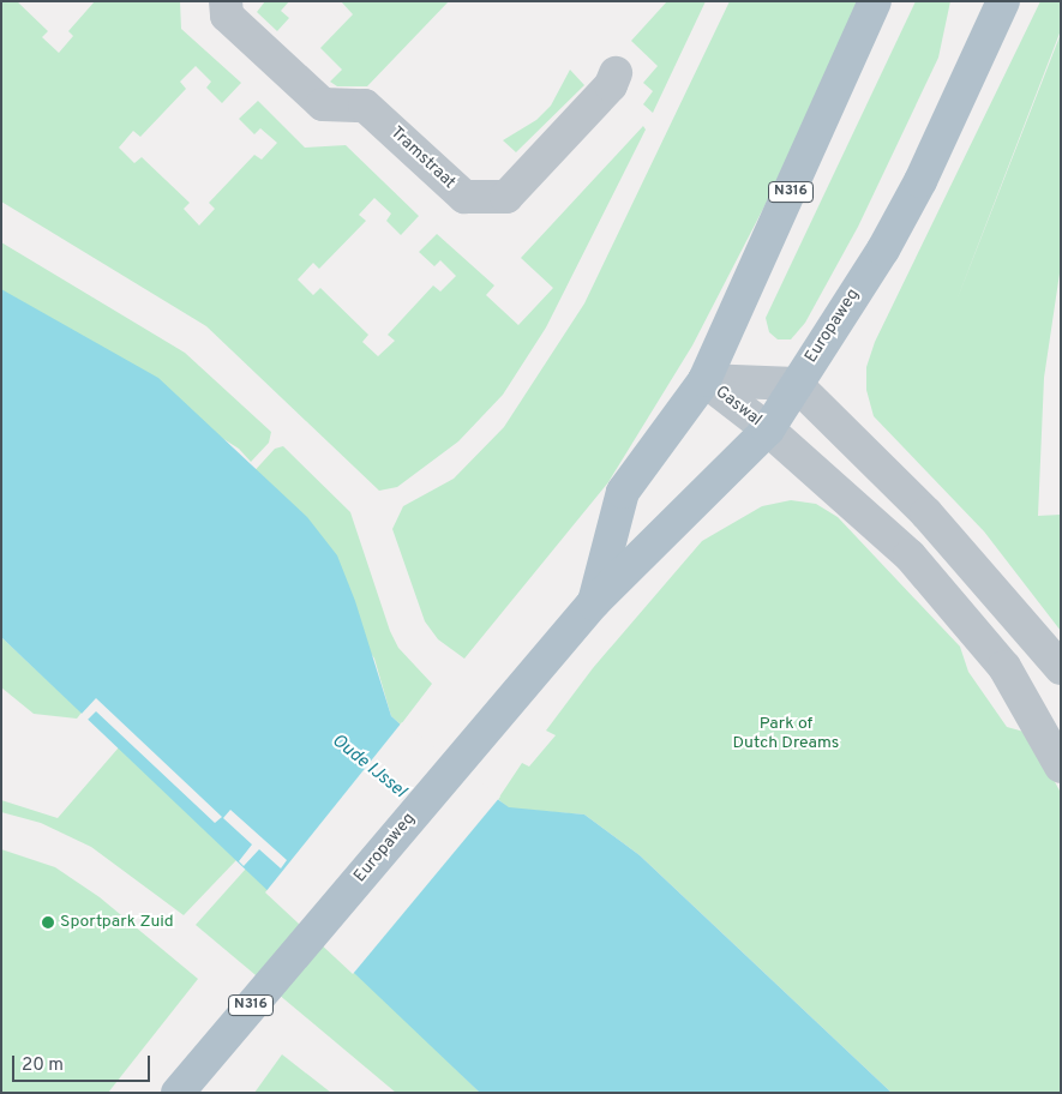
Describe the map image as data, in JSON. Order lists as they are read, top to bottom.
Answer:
{
  "streets": {
    "main road": ["N316", "Europaweg"],
    "street": ["Tramstraat", "Gaswal"]
  },
  "crossings": [
    ["Europaweg", "Gaswal"]
  ],
  "water": ["Oude IJssel"],
  "parks": ["Park of Dutch Dreams"],
  "places": ["Sportpark Zuid"],
  "scale_bar": "20 m"
}
